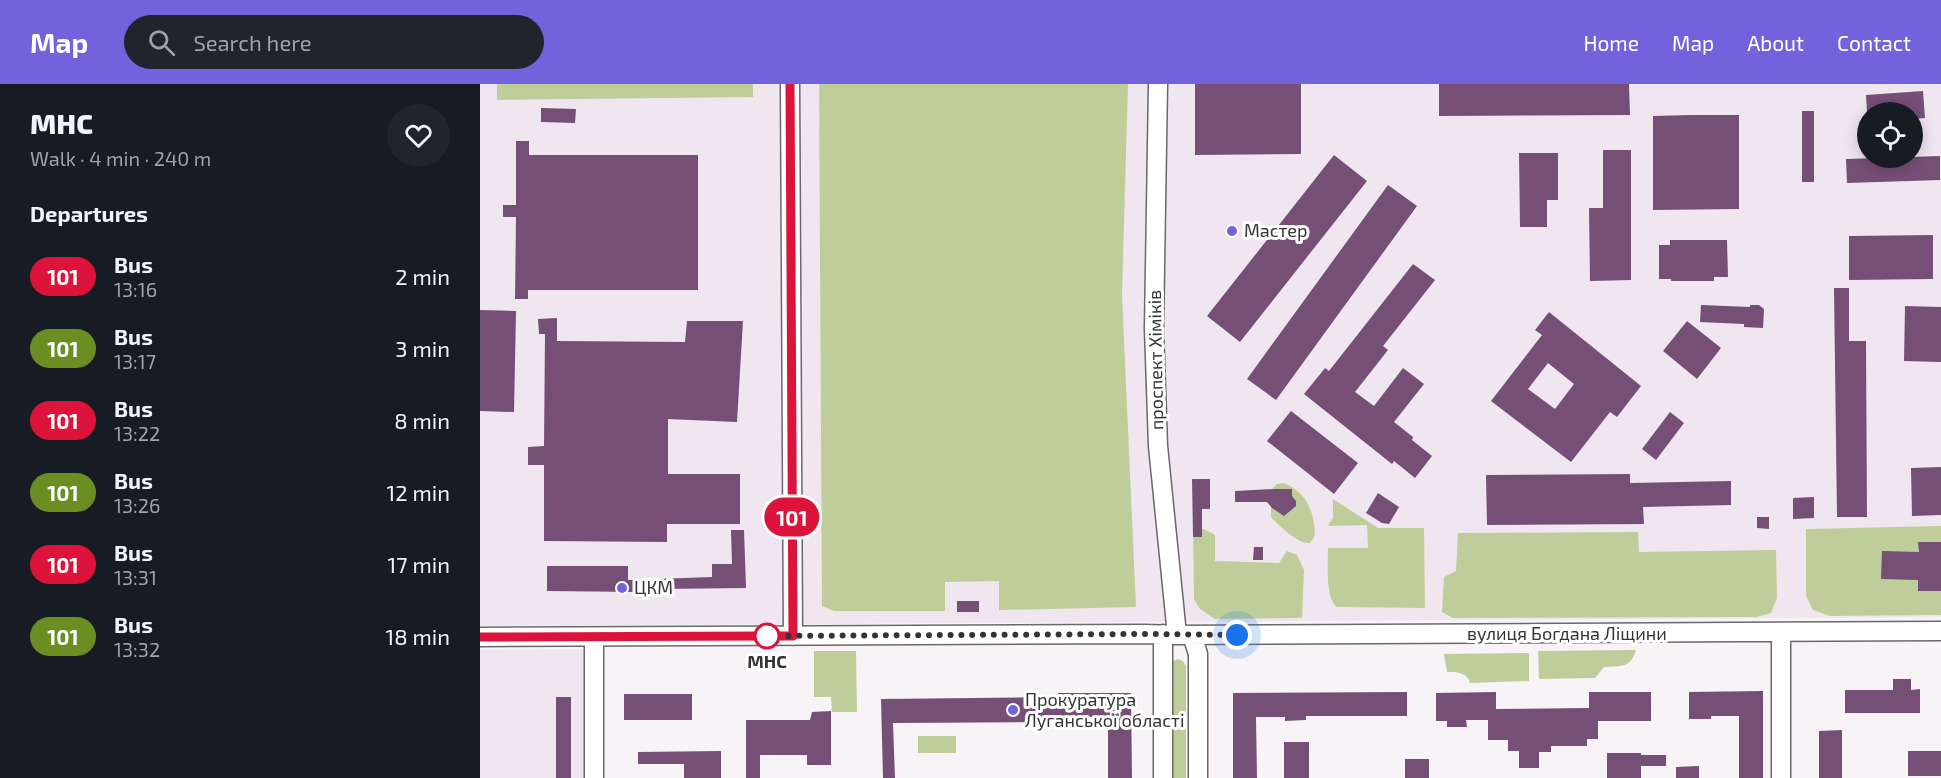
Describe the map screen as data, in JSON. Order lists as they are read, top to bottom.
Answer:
{
  "streets": {
    "main road": ["проспект Хіміків", "вулиця Богдана Ліщини"]
  },
  "crossings": [
    ["проспект Хіміків", "вулиця Богдана Ліщини"]
  ],
  "places": [
    "Мастер",
    "ЦКМ",
    "МНС",
    "Прокуратура Луганської області"
  ],
  "lines": ["bus line 101"],
  "page": {
    "header": "Map",
    "search": "Search here",
    "nav": [
      "Home",
      "Map",
      "About",
      "Contact"
    ],
    "heading": [
      ["МНС", "Walk · 4 min · 240 m"],
      "Departures"
    ],
    "on_map": "101",
    "list": [
      {
        "mark": "101",
        "name": "Bus",
        "note": "13:16",
        "value": "2 min"
      },
      {
        "mark": "101",
        "name": "Bus",
        "note": "13:17",
        "value": "3 min"
      },
      {
        "mark": "101",
        "name": "Bus",
        "note": "13:22",
        "value": "8 min"
      },
      {
        "mark": "101",
        "name": "Bus",
        "note": "13:26",
        "value": "12 min"
      },
      {
        "mark": "101",
        "name": "Bus",
        "note": "13:31",
        "value": "17 min"
      },
      {
        "mark": "101",
        "name": "Bus",
        "note": "13:32",
        "value": "18 min"
      }
    ]
  }
}
